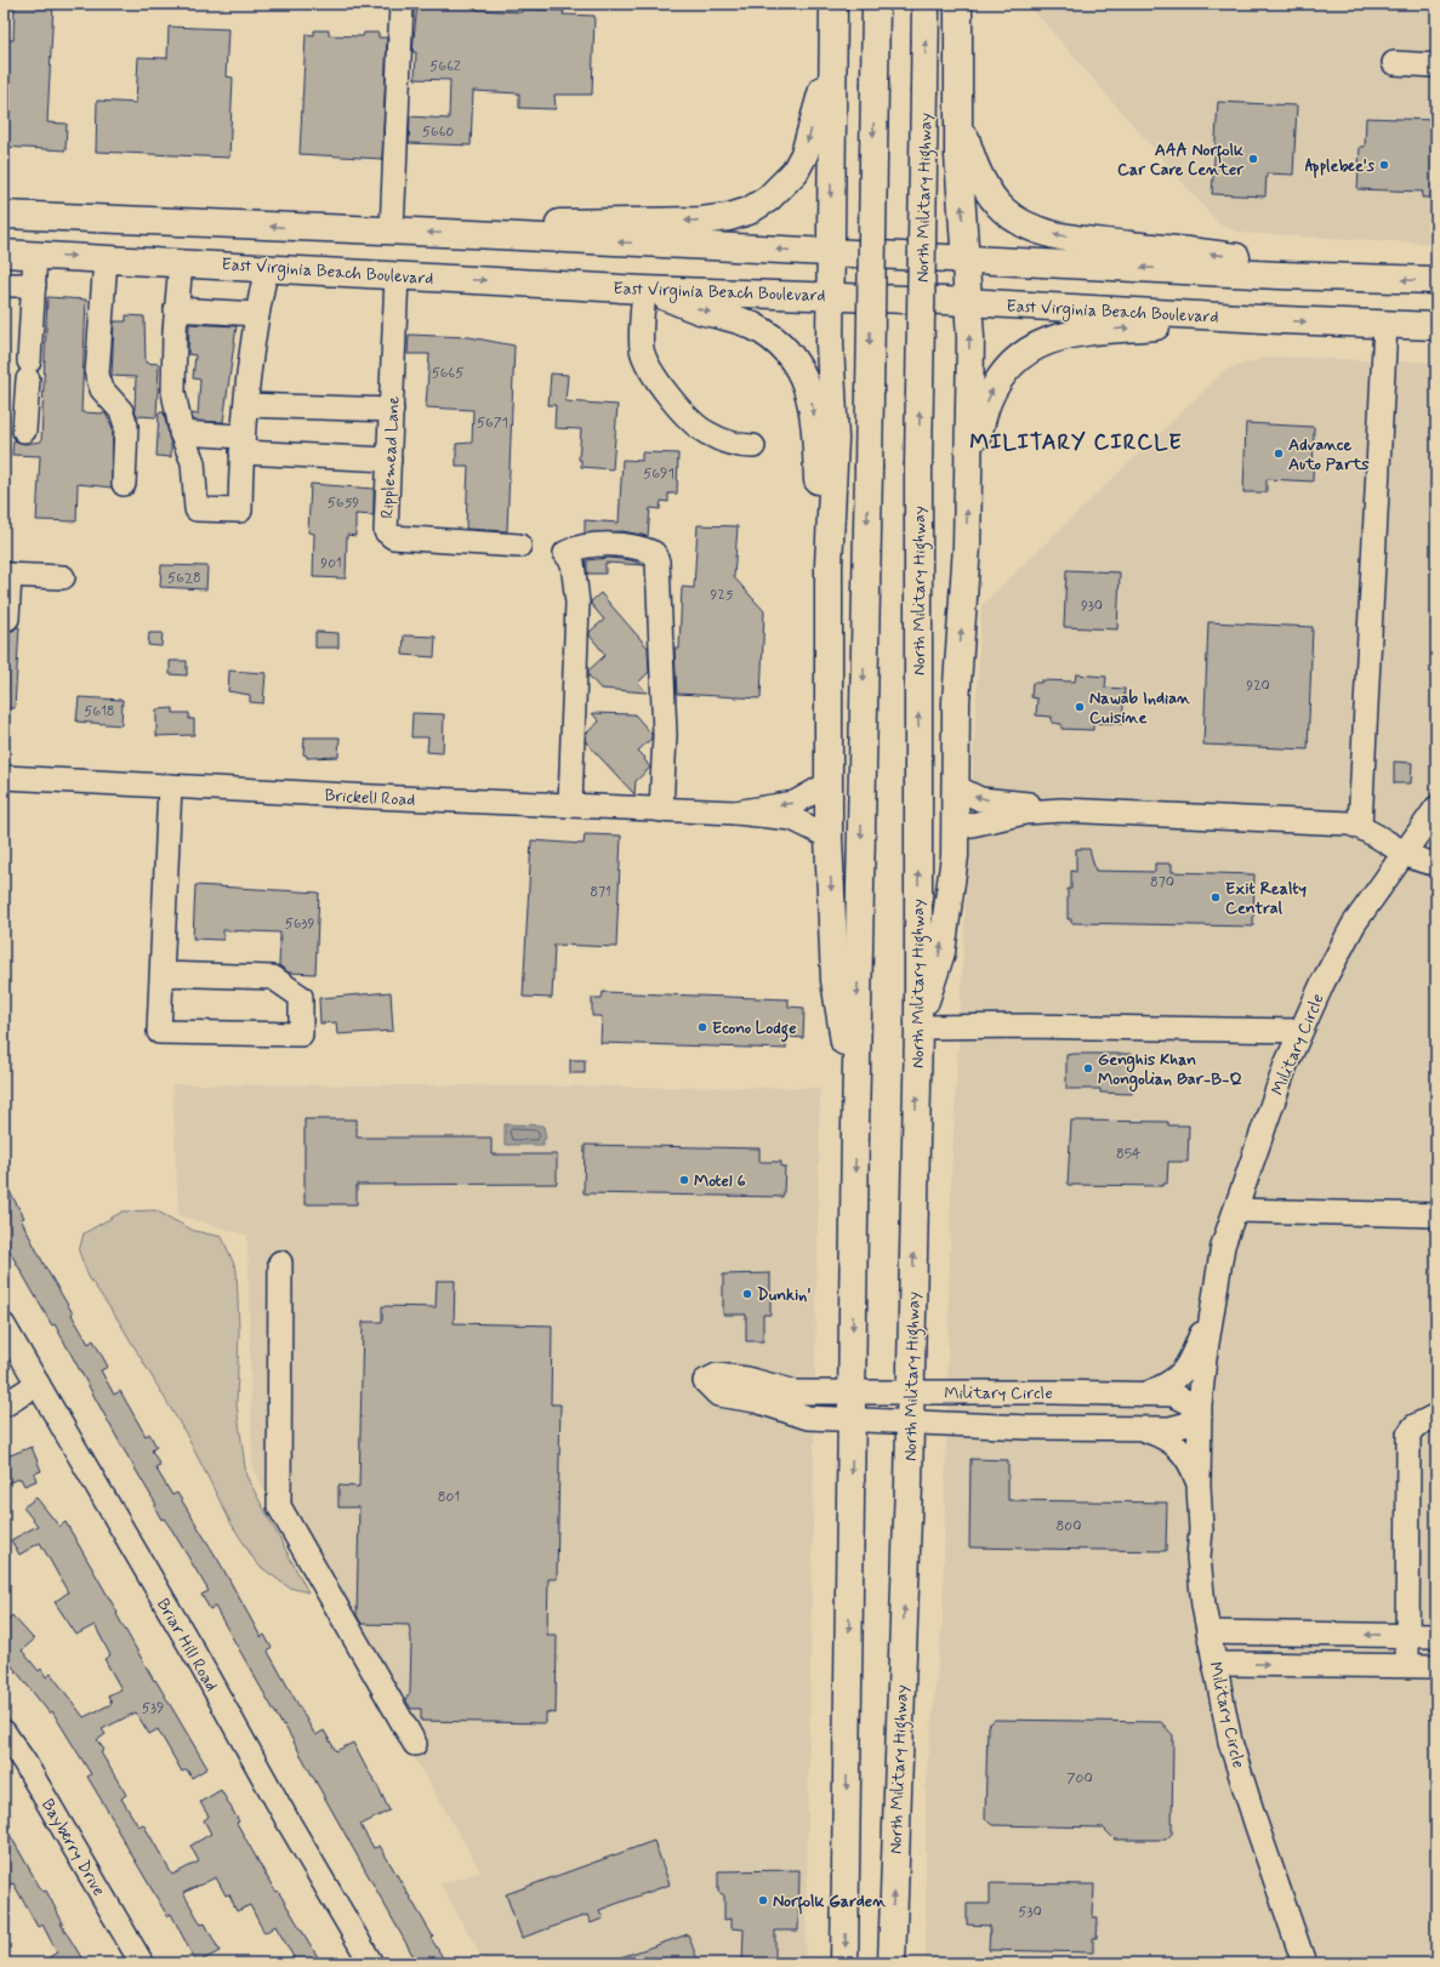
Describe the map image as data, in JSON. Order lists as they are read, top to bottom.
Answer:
{
  "streets": {
    "main road": ["North Military Highway", "East Virginia Beach Boulevard"],
    "street": [
      "Ripplemead Lane",
      "Brickell Road",
      "Military Circle",
      "Briar Hill Road",
      "Bayberry Drive"
    ]
  },
  "crossings": [
    ["North Military Highway", "Military Circle"],
    ["East Virginia Beach Boulevard", "Ripplemead Lane"]
  ],
  "districts": ["MILITARY CIRCLE"],
  "places": [
    "AAA Norfolk Car Care Center",
    "Applebee's",
    "Advance Auto Parts",
    "Nawab Indian Cuisine",
    "Exit Realty Central",
    "Econo Lodge",
    "Genghis Khan Mongolian Bar-B-Q",
    "Motel 6",
    "Dunkin'",
    "Norfolk Garden"
  ],
  "house_numbers": [
    "5662",
    "5660",
    "5665",
    "5671",
    "5691",
    "5659",
    "901",
    "5628",
    "925",
    "930",
    "920",
    "5618",
    "870",
    "871",
    "5639",
    "854",
    "801",
    "800",
    "539",
    "700",
    "530"
  ]
}
